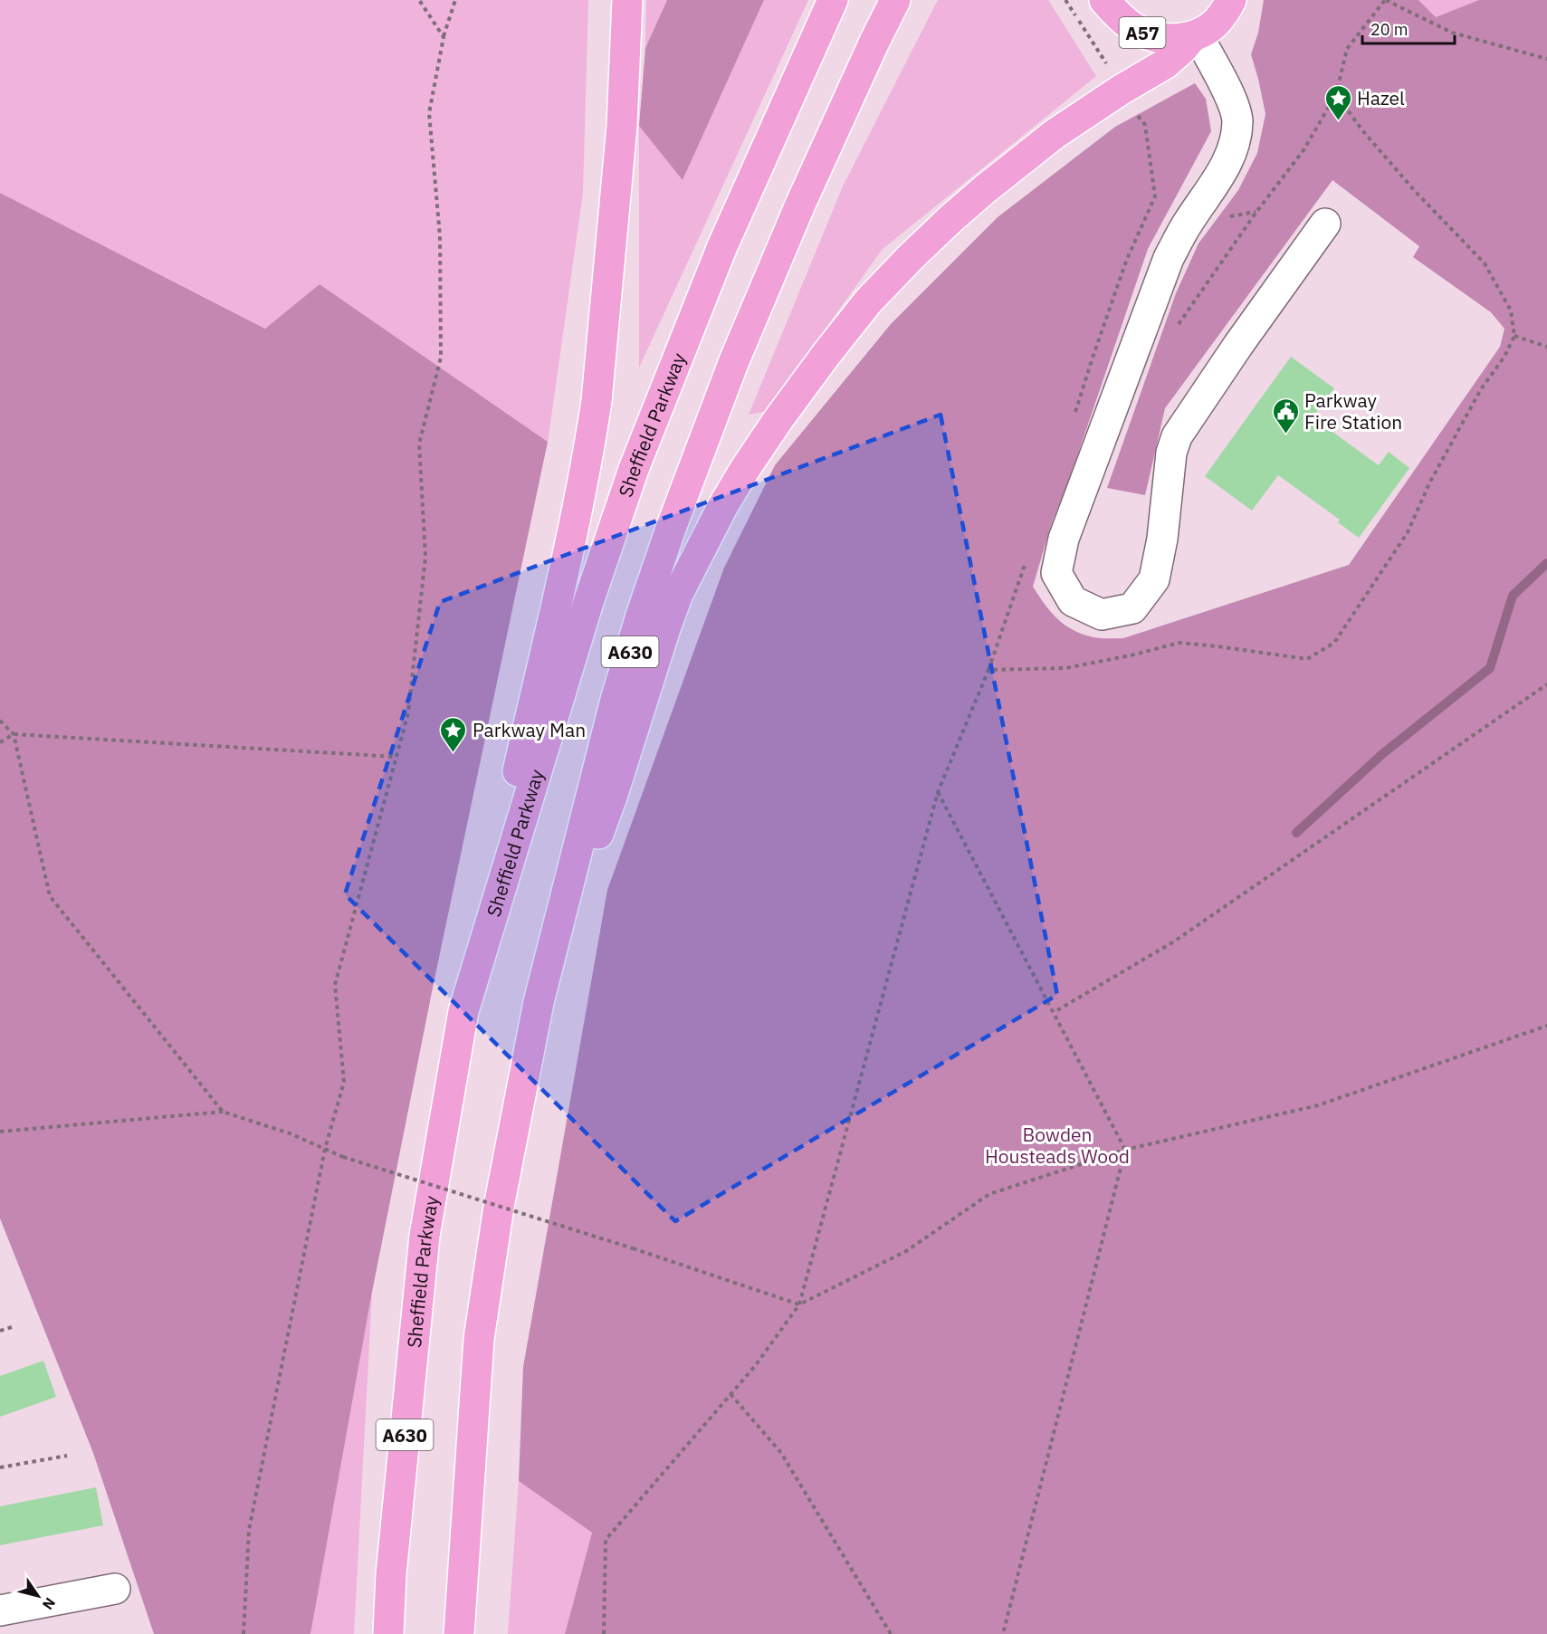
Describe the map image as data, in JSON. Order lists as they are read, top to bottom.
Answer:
{
  "streets": {
    "highway": ["A57", "Sheffield Parkway", "A630"]
  },
  "parks": ["Bowden Housteads Wood"],
  "places": {
    "place": ["Hazel", "Parkway Man"],
    "public building": ["Parkway Fire Station"]
  },
  "scale_bar": "20 m",
  "north": "bottom right"
}
